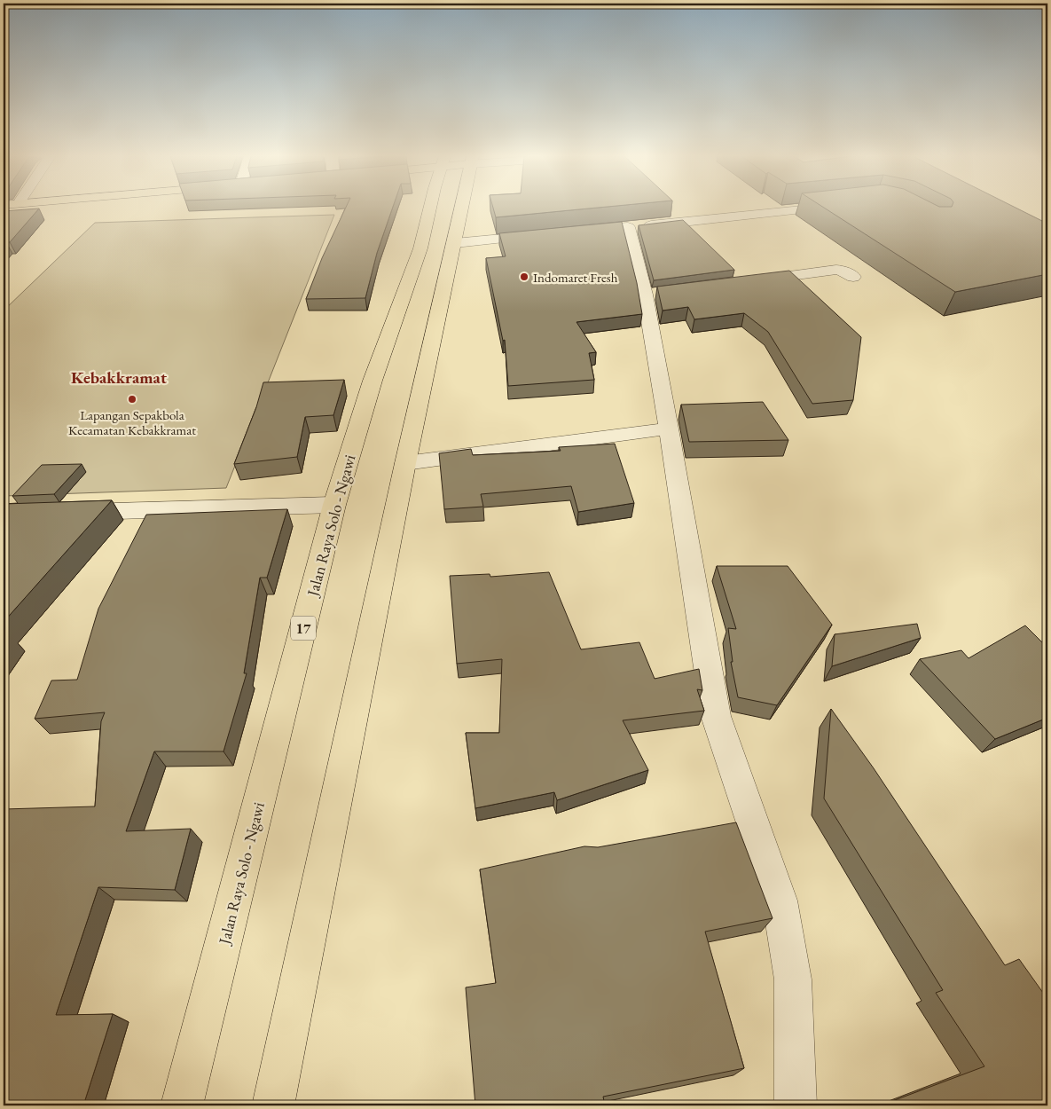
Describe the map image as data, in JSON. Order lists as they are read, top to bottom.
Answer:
{
  "streets": {
    "main road": ["Jalan Raya Solo - Ngawi", "17"]
  },
  "districts": ["Kebakkramat"],
  "places": ["Indomaret Fresh", "Lapangan Sepakbola Kecamatan Kebakkramat"]
}
